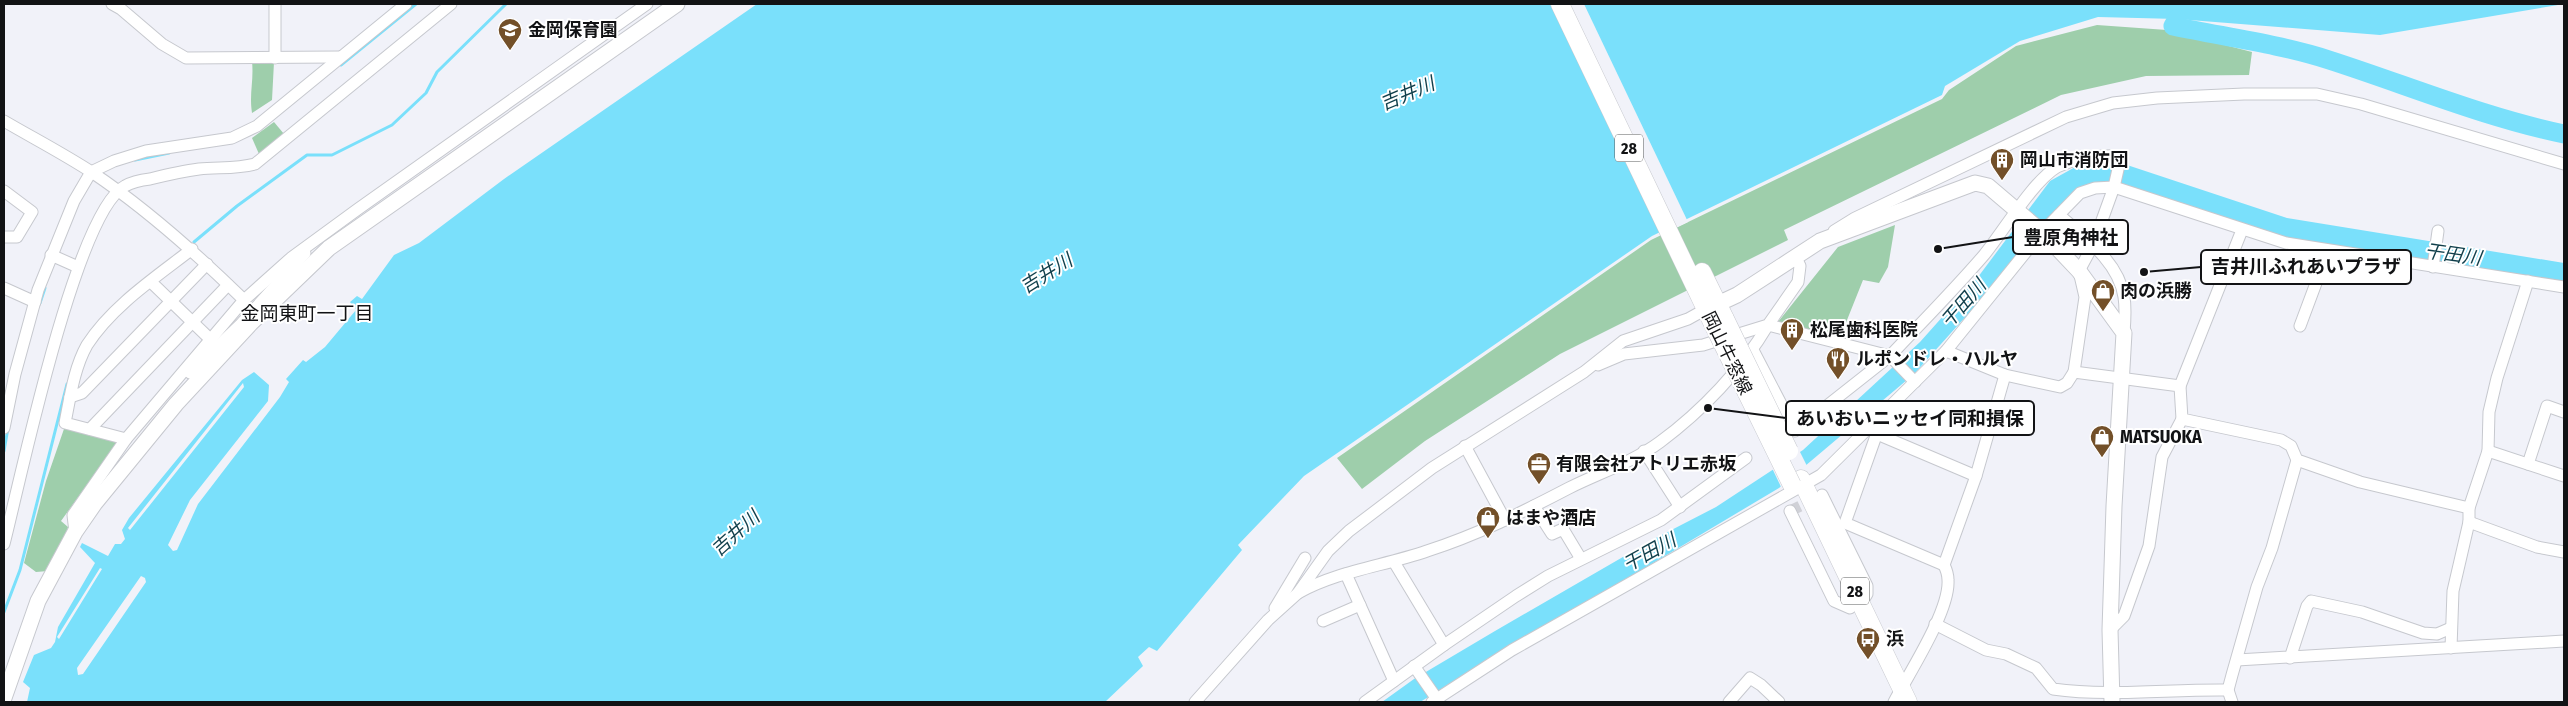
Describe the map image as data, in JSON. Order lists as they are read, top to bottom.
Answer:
{
  "streets": {
    "main road": ["28", "岡山牛窓線"]
  },
  "districts": ["金岡東町一丁目"],
  "water": ["吉井川", "干田川"],
  "places": {
    "school or university": ["金岡保育園"],
    "building": ["岡山市消防団", "松尾歯科医院"],
    "other": ["豊原角神社", "吉井川ふれあいプラザ", "あいおいニッセイ同和損保"],
    "shop": ["肉の浜勝", "MATSUOKA", "はまや酒店"],
    "restaurant": ["ルポンドレ・ハルヤ"],
    "office": ["有限会社アトリエ赤坂"],
    "bus stop": ["浜"]
  }
}
